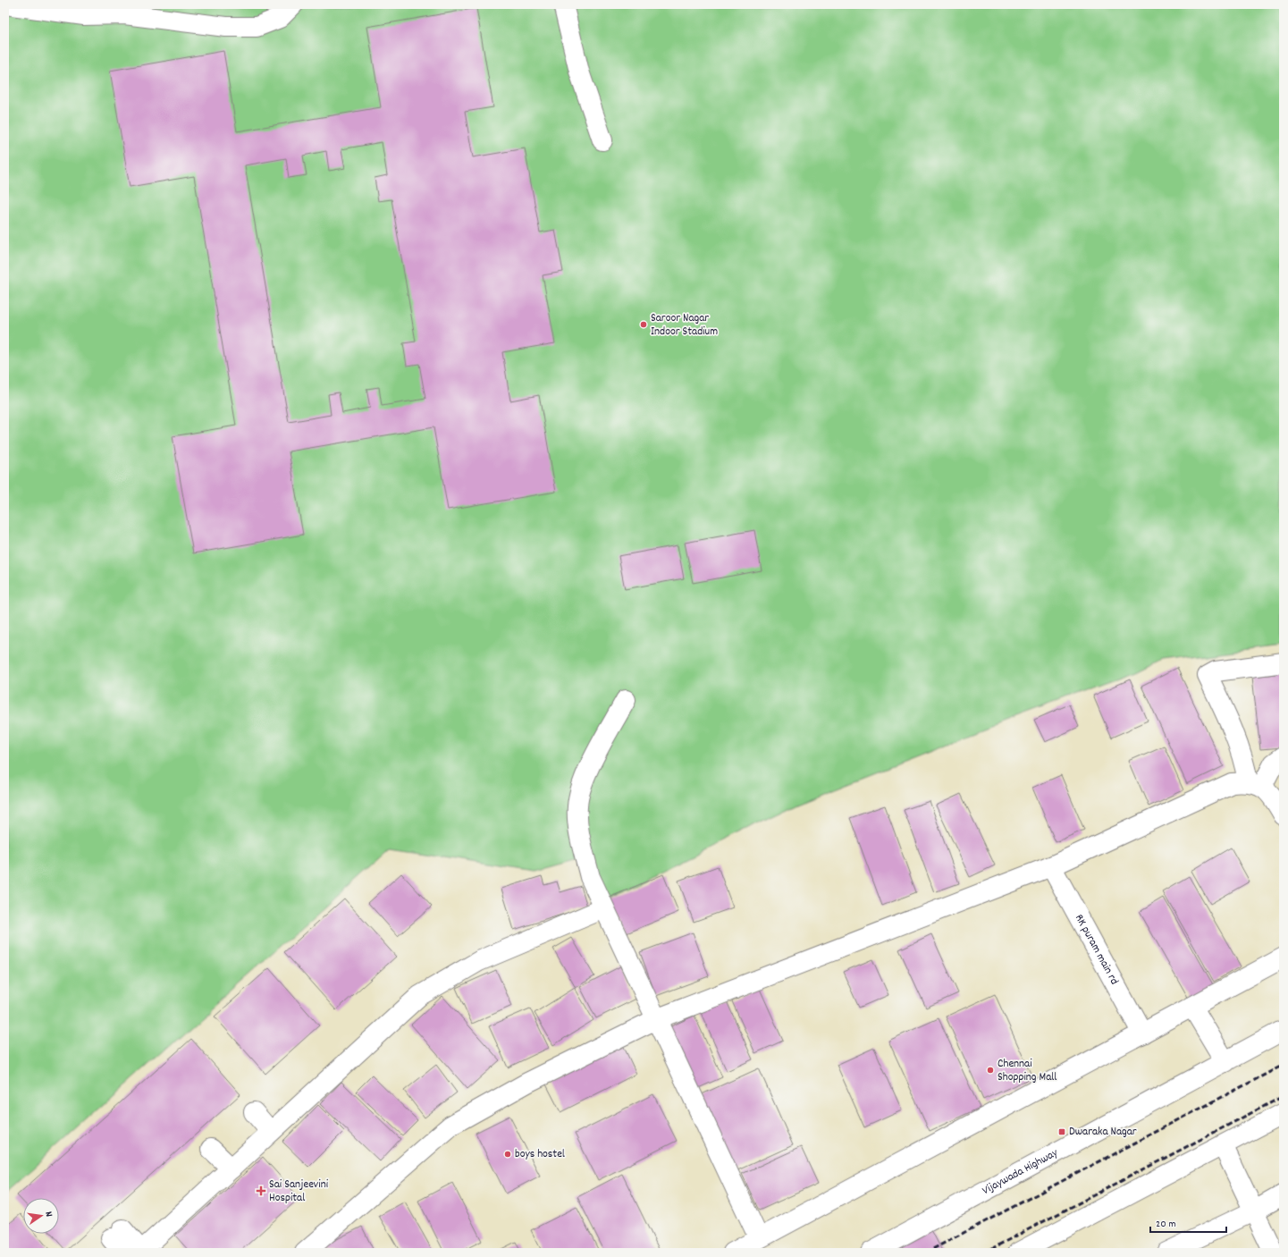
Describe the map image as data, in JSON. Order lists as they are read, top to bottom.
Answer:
{
  "streets": {
    "main road": ["RK puram main rd", "Vijaywada Highway"]
  },
  "places": {
    "other": ["Saroor Nagar Indoor Stadium", "Chennai Shopping Mall", "boys hostel"],
    "transit": ["Dwaraka Nagar"],
    "health": ["Sai Sanjeevini Hospital"]
  },
  "scale_bar": "20 m",
  "north": "right"
}
